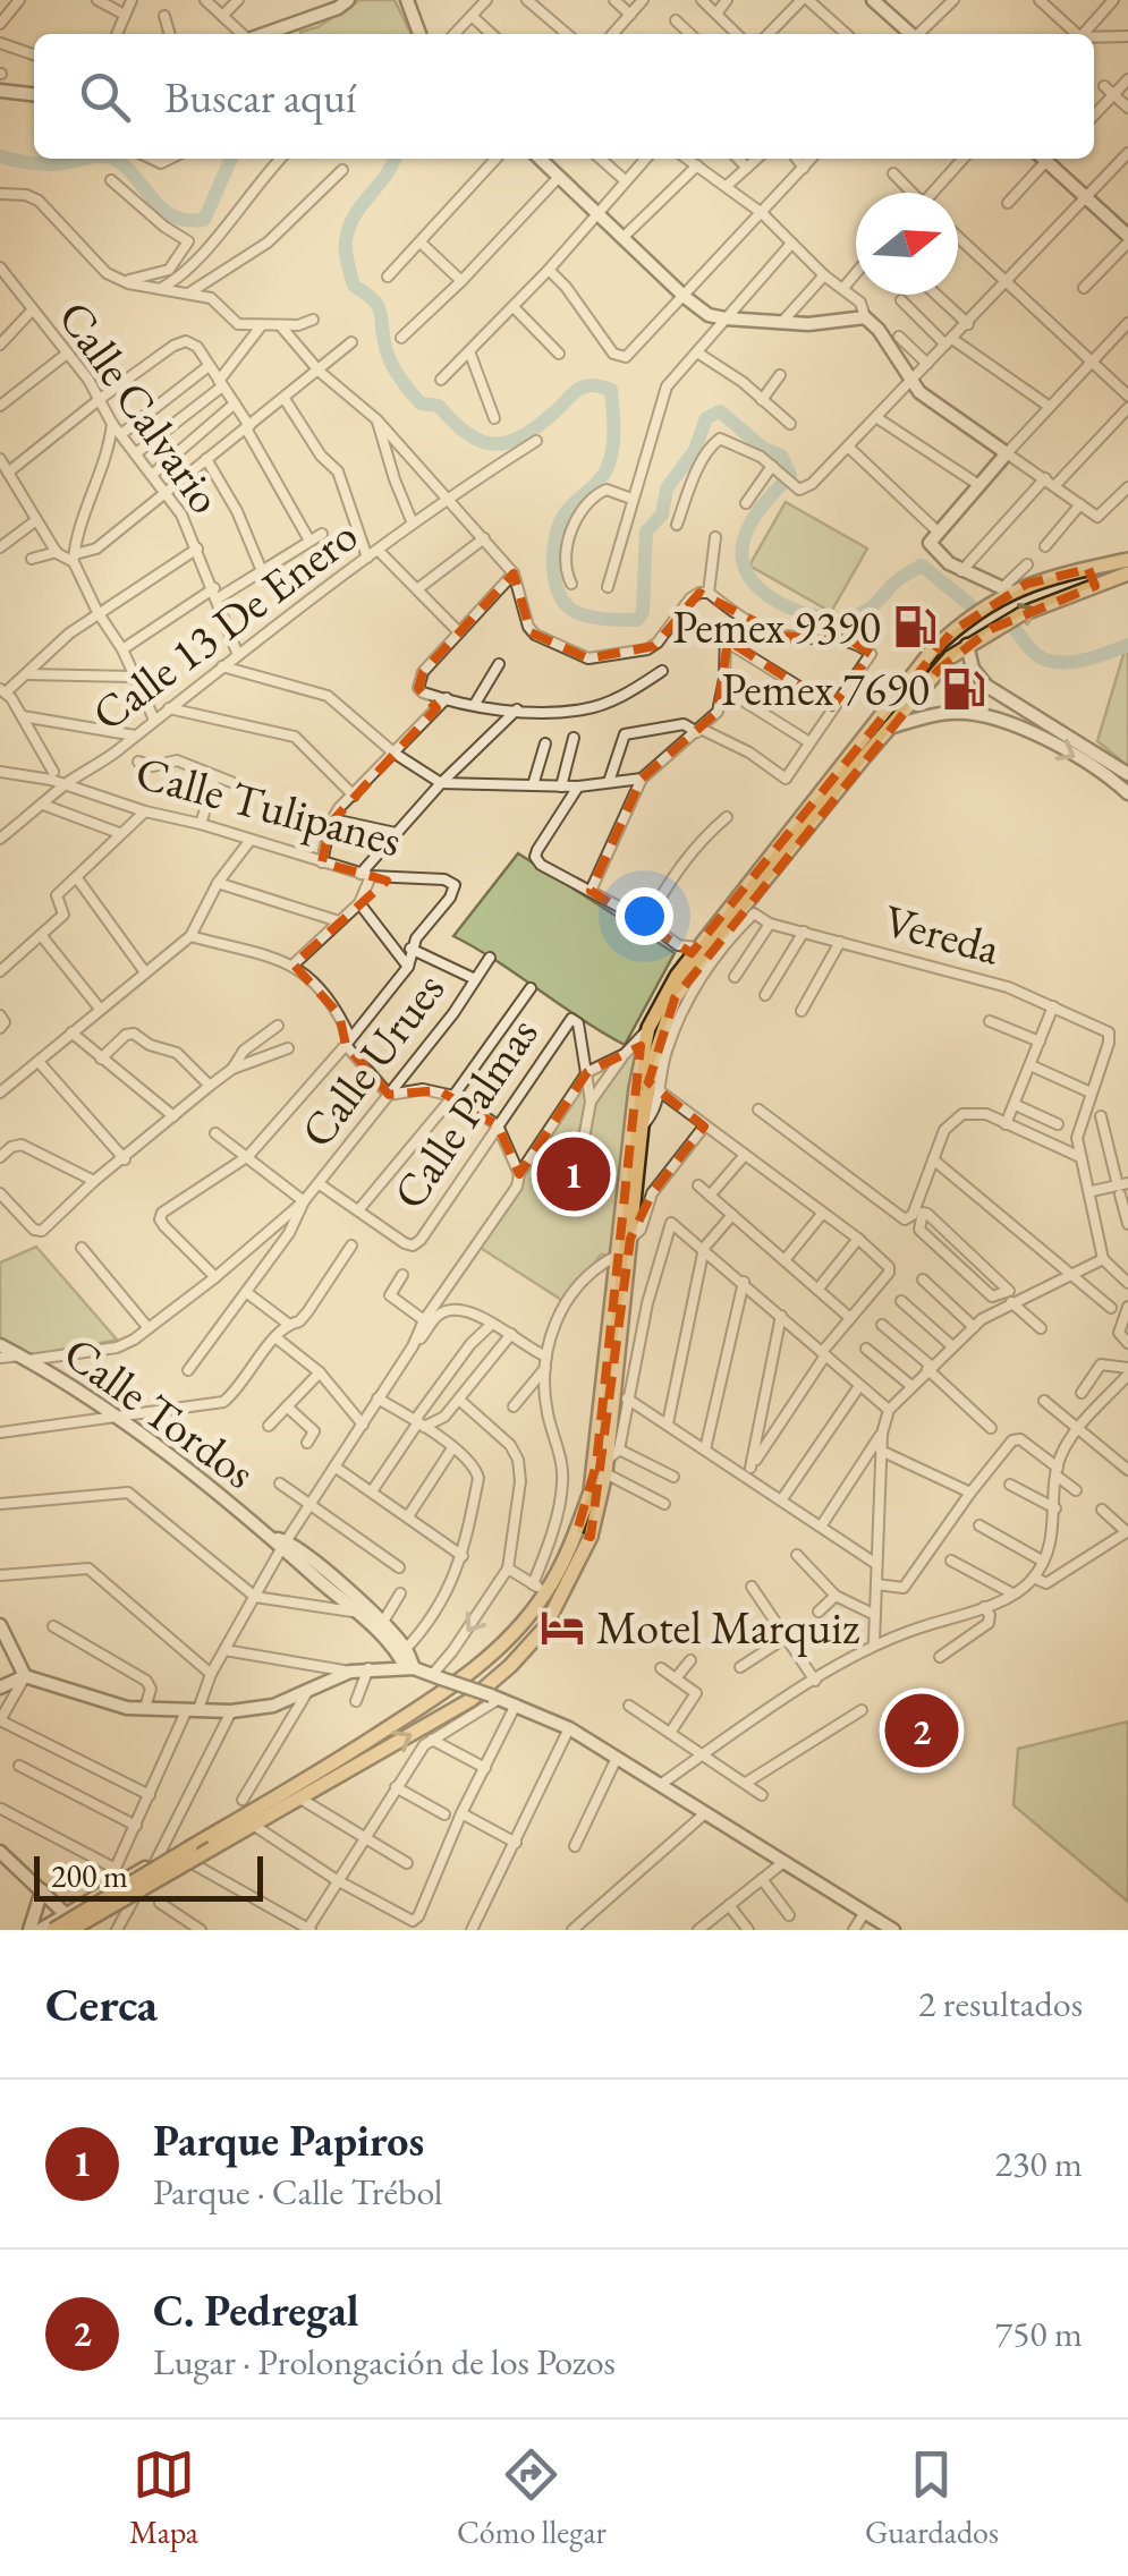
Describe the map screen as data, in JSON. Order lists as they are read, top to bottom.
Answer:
{
  "streets": {
    "street": [
      "Calle Calvario",
      "Calle 13 De Enero",
      "Calle Tulipanes",
      "Vereda",
      "Calle Urues",
      "Calle Palmas",
      "Calle Tordos"
    ]
  },
  "crossings": [
    ["Calle Calvario", "Calle 13 De Enero"],
    ["Calle 13 De Enero", "Calle Tulipanes"],
    ["Calle Urues", "Calle Tordos"]
  ],
  "places": {
    "fuel station": ["Pemex 9390", "Pemex 7690"],
    "hotel": ["Motel Marquiz"]
  },
  "scale_bar": "200 m",
  "north": "right",
  "page": {
    "search": "Buscar aquí",
    "pins": ["1", "2"],
    "scale": "200 m",
    "heading": ["Cerca", "2 resultados"],
    "list": [
      {
        "mark": "1",
        "name": "Parque Papiros",
        "note": "Parque · Calle Trébol",
        "value": "230 m"
      },
      {
        "mark": "2",
        "name": "C. Pedregal",
        "note": "Lugar · Prolongación de los Pozos",
        "value": "750 m"
      }
    ],
    "nav": ["Mapa", "Cómo llegar", "Guardados"]
  }
}
